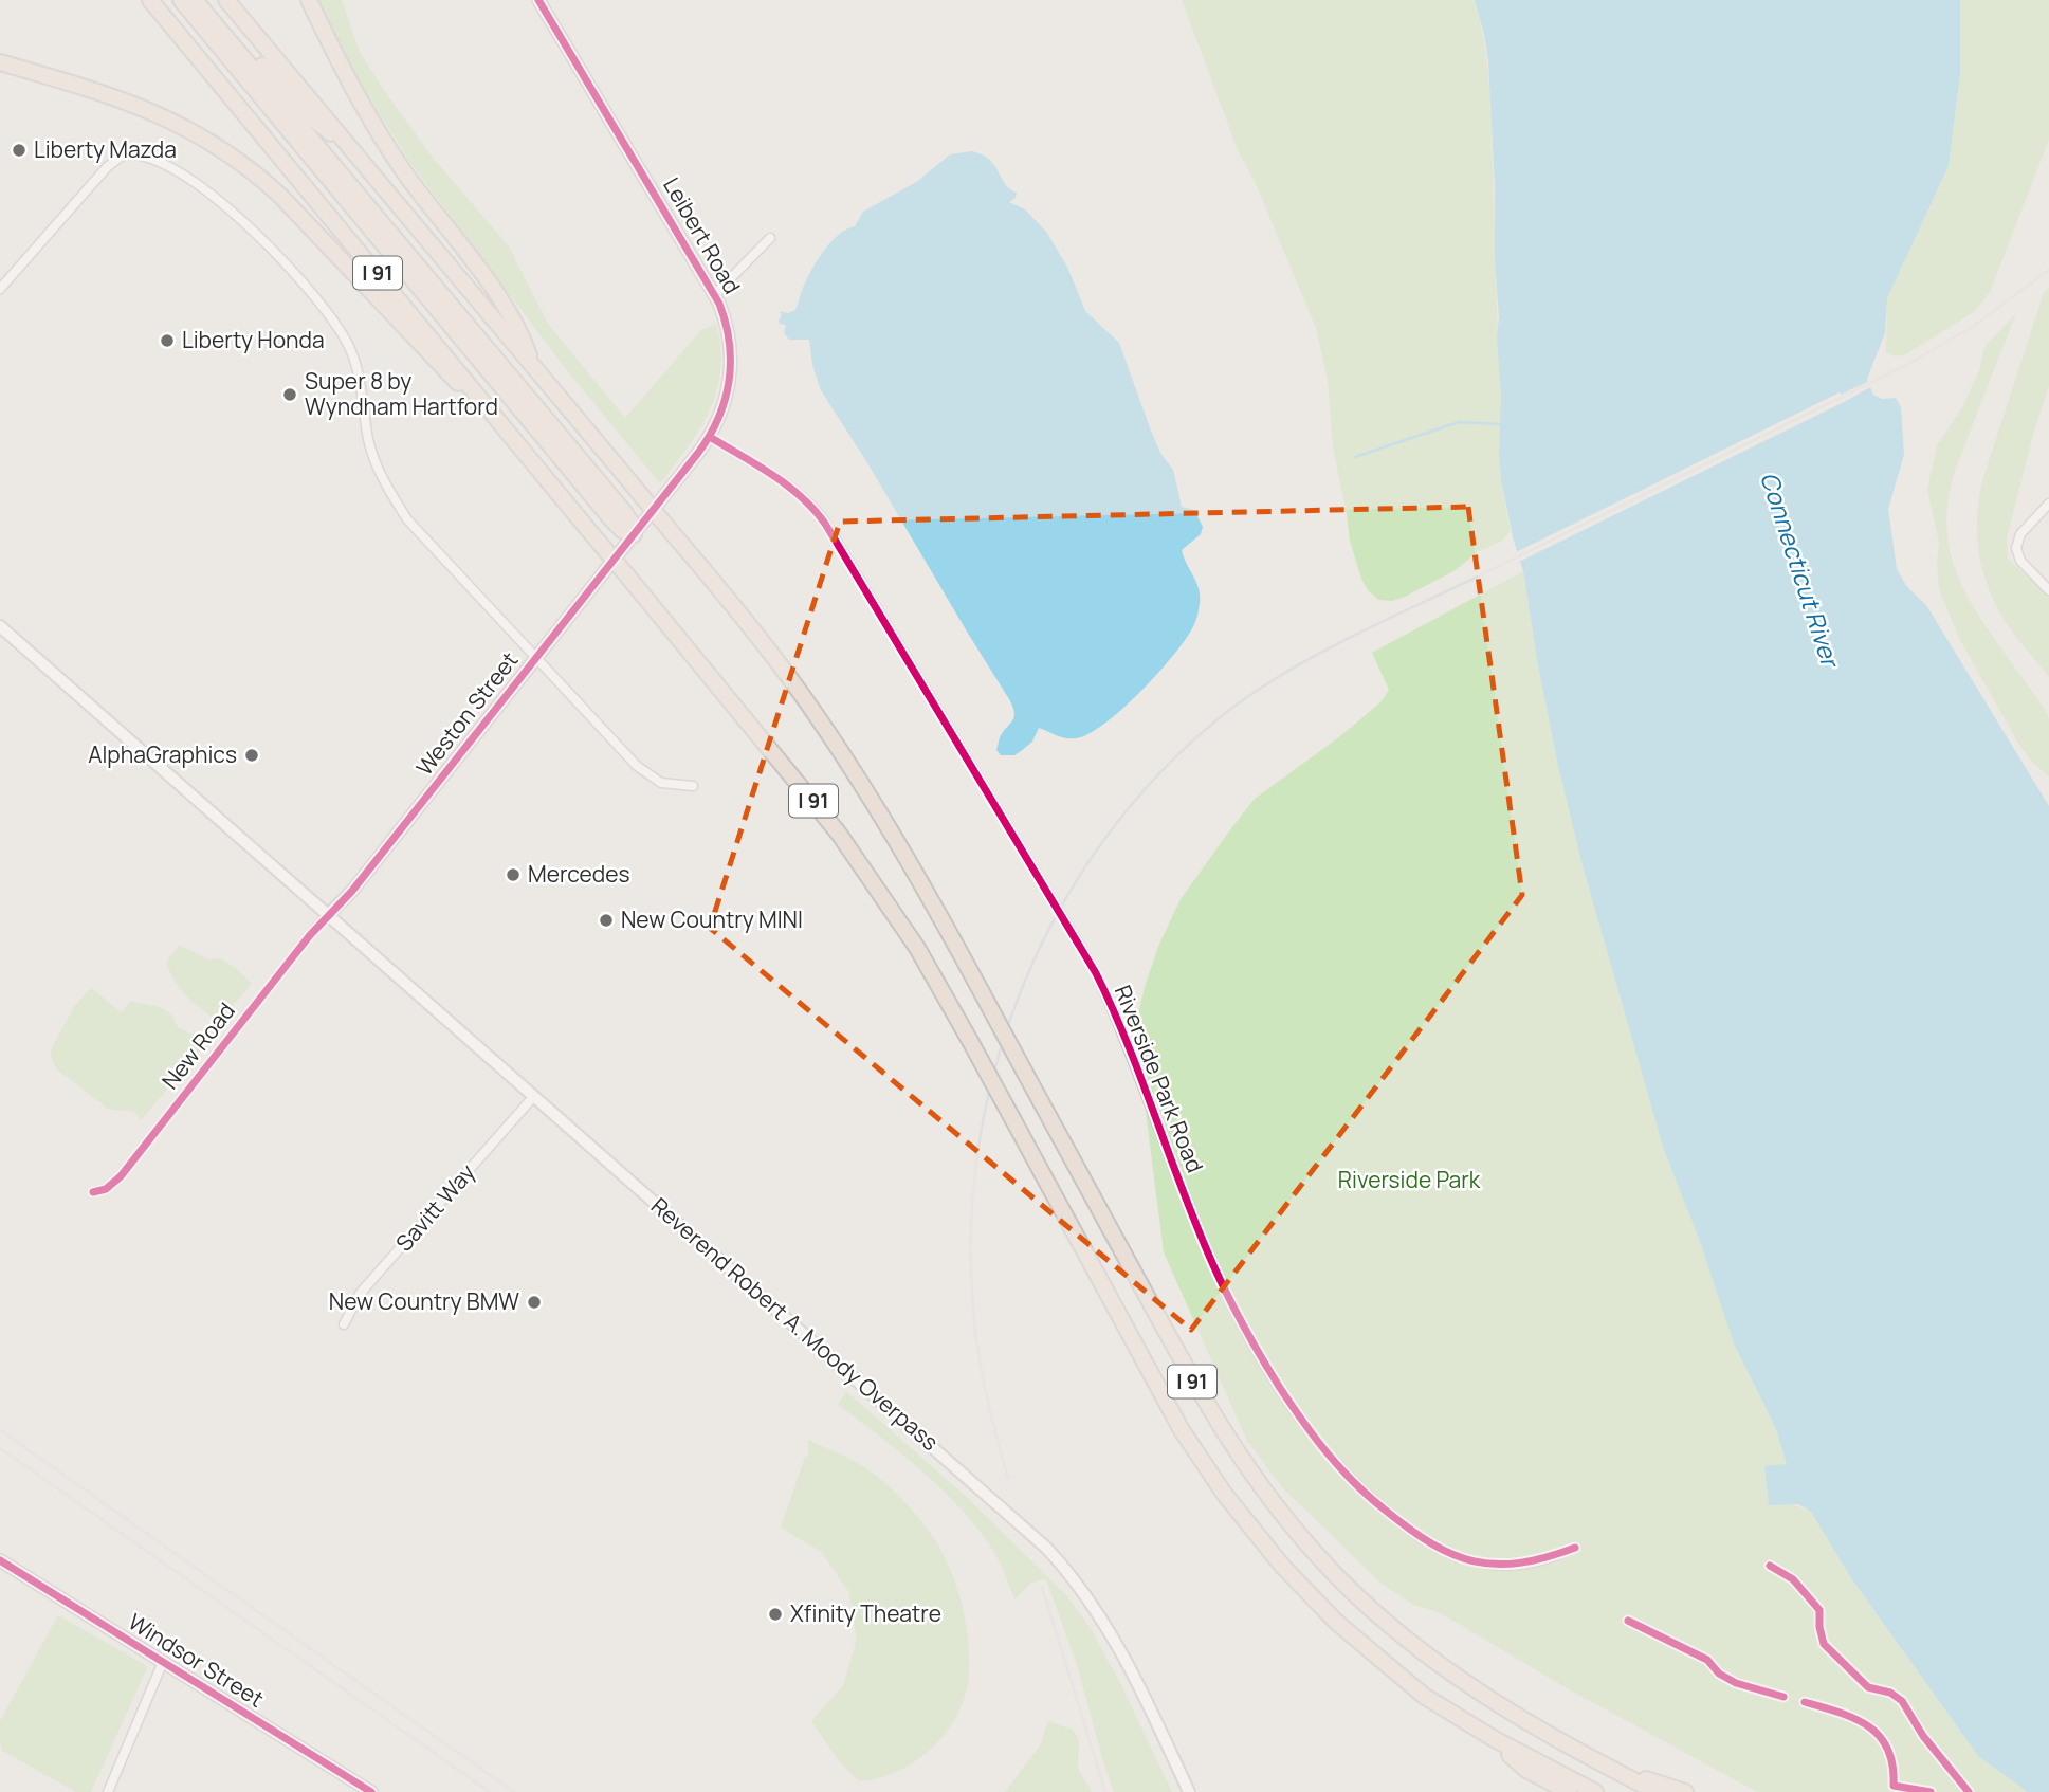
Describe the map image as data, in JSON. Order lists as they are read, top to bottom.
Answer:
{
  "streets": {
    "highway": ["I 91"],
    "main road": [
      "Leibert Road",
      "Weston Street",
      "Reverend Robert A. Moody Overpass",
      "Windsor Street"
    ],
    "street": ["New Road", "Riverside Park Road", "Savitt Way"]
  },
  "crossings": [
    ["Leibert Road", "Weston Street"],
    ["Leibert Road", "Riverside Park Road"],
    ["Weston Street", "New Road"],
    ["Weston Street", "Reverend Robert A. Moody Overpass"],
    ["New Road", "Reverend Robert A. Moody Overpass"],
    ["Savitt Way", "Reverend Robert A. Moody Overpass"]
  ],
  "water": ["Connecticut River"],
  "parks": ["Riverside Park"],
  "places": [
    "Liberty Mazda",
    "Liberty Honda",
    "Super 8 by Wyndham Hartford",
    "AlphaGraphics",
    "Mercedes",
    "New Country MINI",
    "New Country BMW",
    "Xfinity Theatre"
  ]
}
